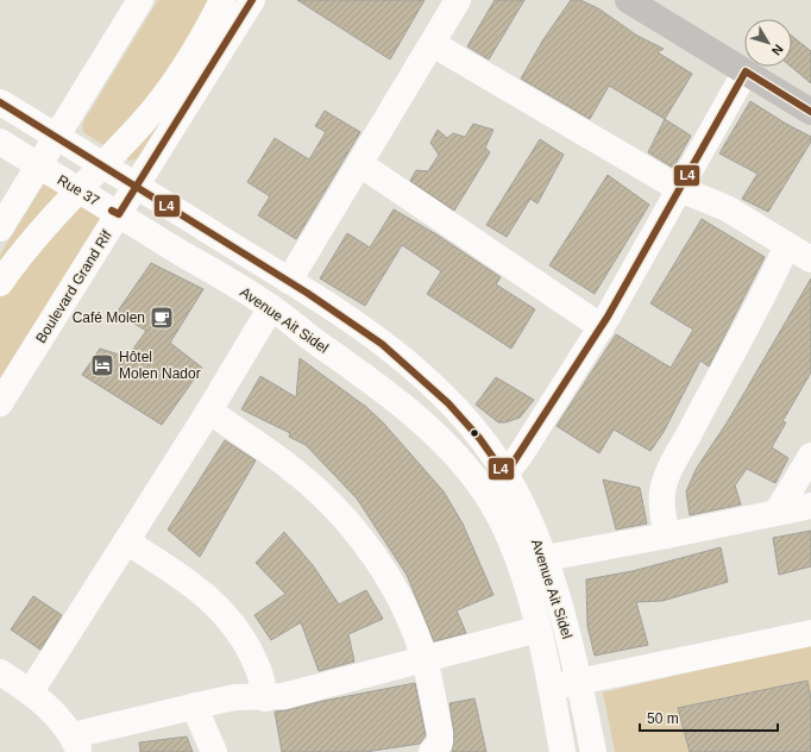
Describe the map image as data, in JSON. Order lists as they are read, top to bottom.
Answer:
{
  "streets": {
    "street": ["Rue 37", "Boulevard Grand Rif", "Avenue Ait Sidel"]
  },
  "crossings": [
    ["Rue 37", "Boulevard Grand Rif"],
    ["Rue 37", "Avenue Ait Sidel"],
    ["Boulevard Grand Rif", "Avenue Ait Sidel"]
  ],
  "places": {
    "cafe": ["Café Molen"],
    "hotel": ["Hôtel Molen Nador"]
  },
  "lines": ["transit line L4"],
  "scale_bar": "50 m",
  "north": "bottom right"
}
